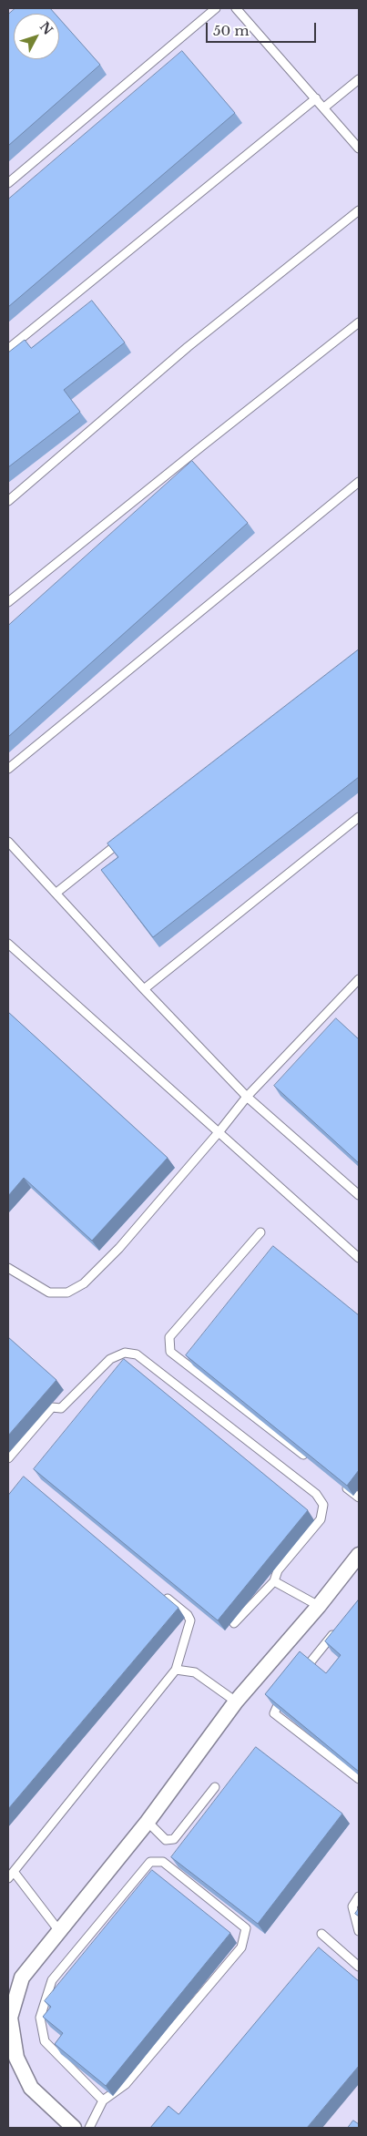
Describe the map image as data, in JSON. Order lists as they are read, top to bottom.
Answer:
{
  "scale_bar": "50 m",
  "north": "top right"
}
